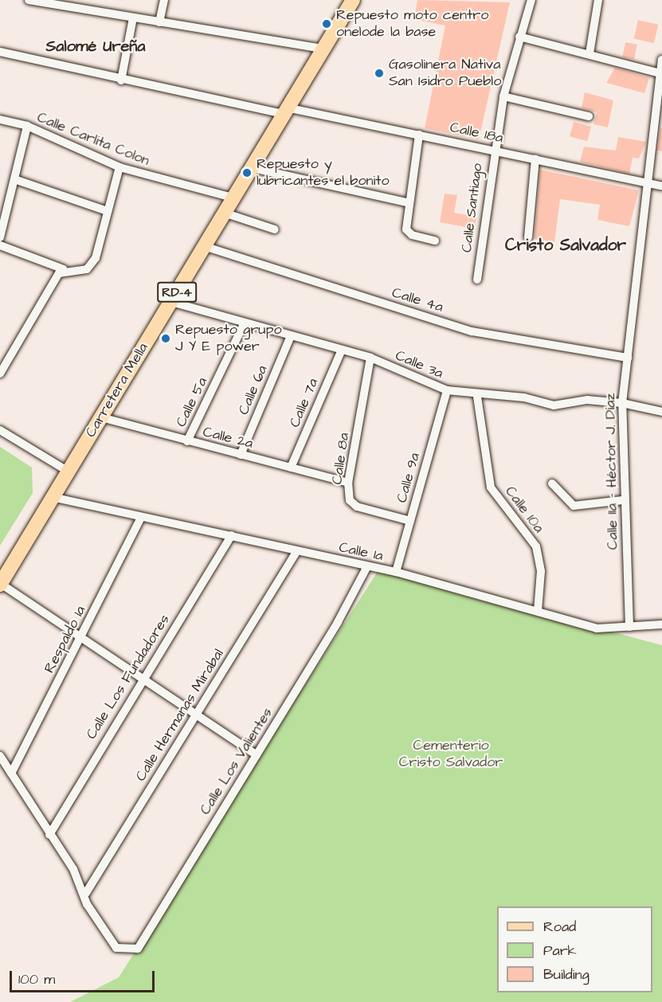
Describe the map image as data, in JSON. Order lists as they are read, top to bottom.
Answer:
{
  "streets": {
    "main road": ["RD-4", "Carretera Mella"],
    "street": [
      "Calle 18a",
      "Calle Carlita Colon",
      "Calle Santiago",
      "Calle 4a",
      "Calle 3a",
      "Calle 6a",
      "Calle 5a",
      "Calle 7a",
      "Calle 2a",
      "Calle 8a",
      "Calle 11a - Héctor J. Díaz",
      "Calle 9a",
      "Calle 10a",
      "Calle 1a",
      "Respaldo 1a",
      "Calle Los Fundadores",
      "Calle Hermanas Mirabal",
      "Calle Los Valientes"
    ]
  },
  "crossings": [
    ["Calle 18a", "Calle Santiago"],
    ["Calle 18a", "Carretera Mella"],
    ["Calle 18a", "Calle 11a - Héctor J. Díaz"],
    ["Calle Carlita Colon", "Carretera Mella"],
    ["Calle 4a", "Carretera Mella"],
    ["Calle 4a", "Calle 11a - Héctor J. Díaz"],
    ["Calle 3a", "Carretera Mella"],
    ["Calle 3a", "Calle 6a"],
    ["Calle 3a", "Calle 5a"],
    ["Calle 3a", "Calle 7a"],
    ["Calle 3a", "Calle 8a"],
    ["Calle 3a", "Calle 11a - Héctor J. Díaz"],
    ["Calle 3a", "Calle 9a"],
    ["Calle 3a", "Calle 10a"],
    ["Carretera Mella", "Calle 2a"],
    ["Carretera Mella", "Calle 1a"],
    ["Calle 6a", "Calle 2a"],
    ["Calle 5a", "Calle 2a"],
    ["Calle 7a", "Calle 2a"],
    ["Calle 2a", "Calle 8a"],
    ["Calle 8a", "Calle 9a"],
    ["Calle 11a - Héctor J. Díaz", "Calle 1a"],
    ["Calle 9a", "Calle 1a"],
    ["Calle 10a", "Calle 1a"],
    ["Calle 1a", "Respaldo 1a"],
    ["Calle 1a", "Calle Los Fundadores"],
    ["Calle 1a", "Calle Hermanas Mirabal"],
    ["Calle 1a", "Calle Los Valientes"],
    ["Calle Hermanas Mirabal", "Calle Los Valientes"]
  ],
  "districts": ["Salomé Ureña", "Cristo Salvador"],
  "parks": ["Cementerio Cristo Salvador"],
  "places": [
    "Repuesto moto centro onelode la base",
    "Gasolinera Nativa San Isidro Pueblo",
    "Repuesto y lubricantes el bonito",
    "Repuesto grupo J Y E power"
  ],
  "legend": ["Road", "Park", "Building"],
  "scale_bar": "100 m"
}
